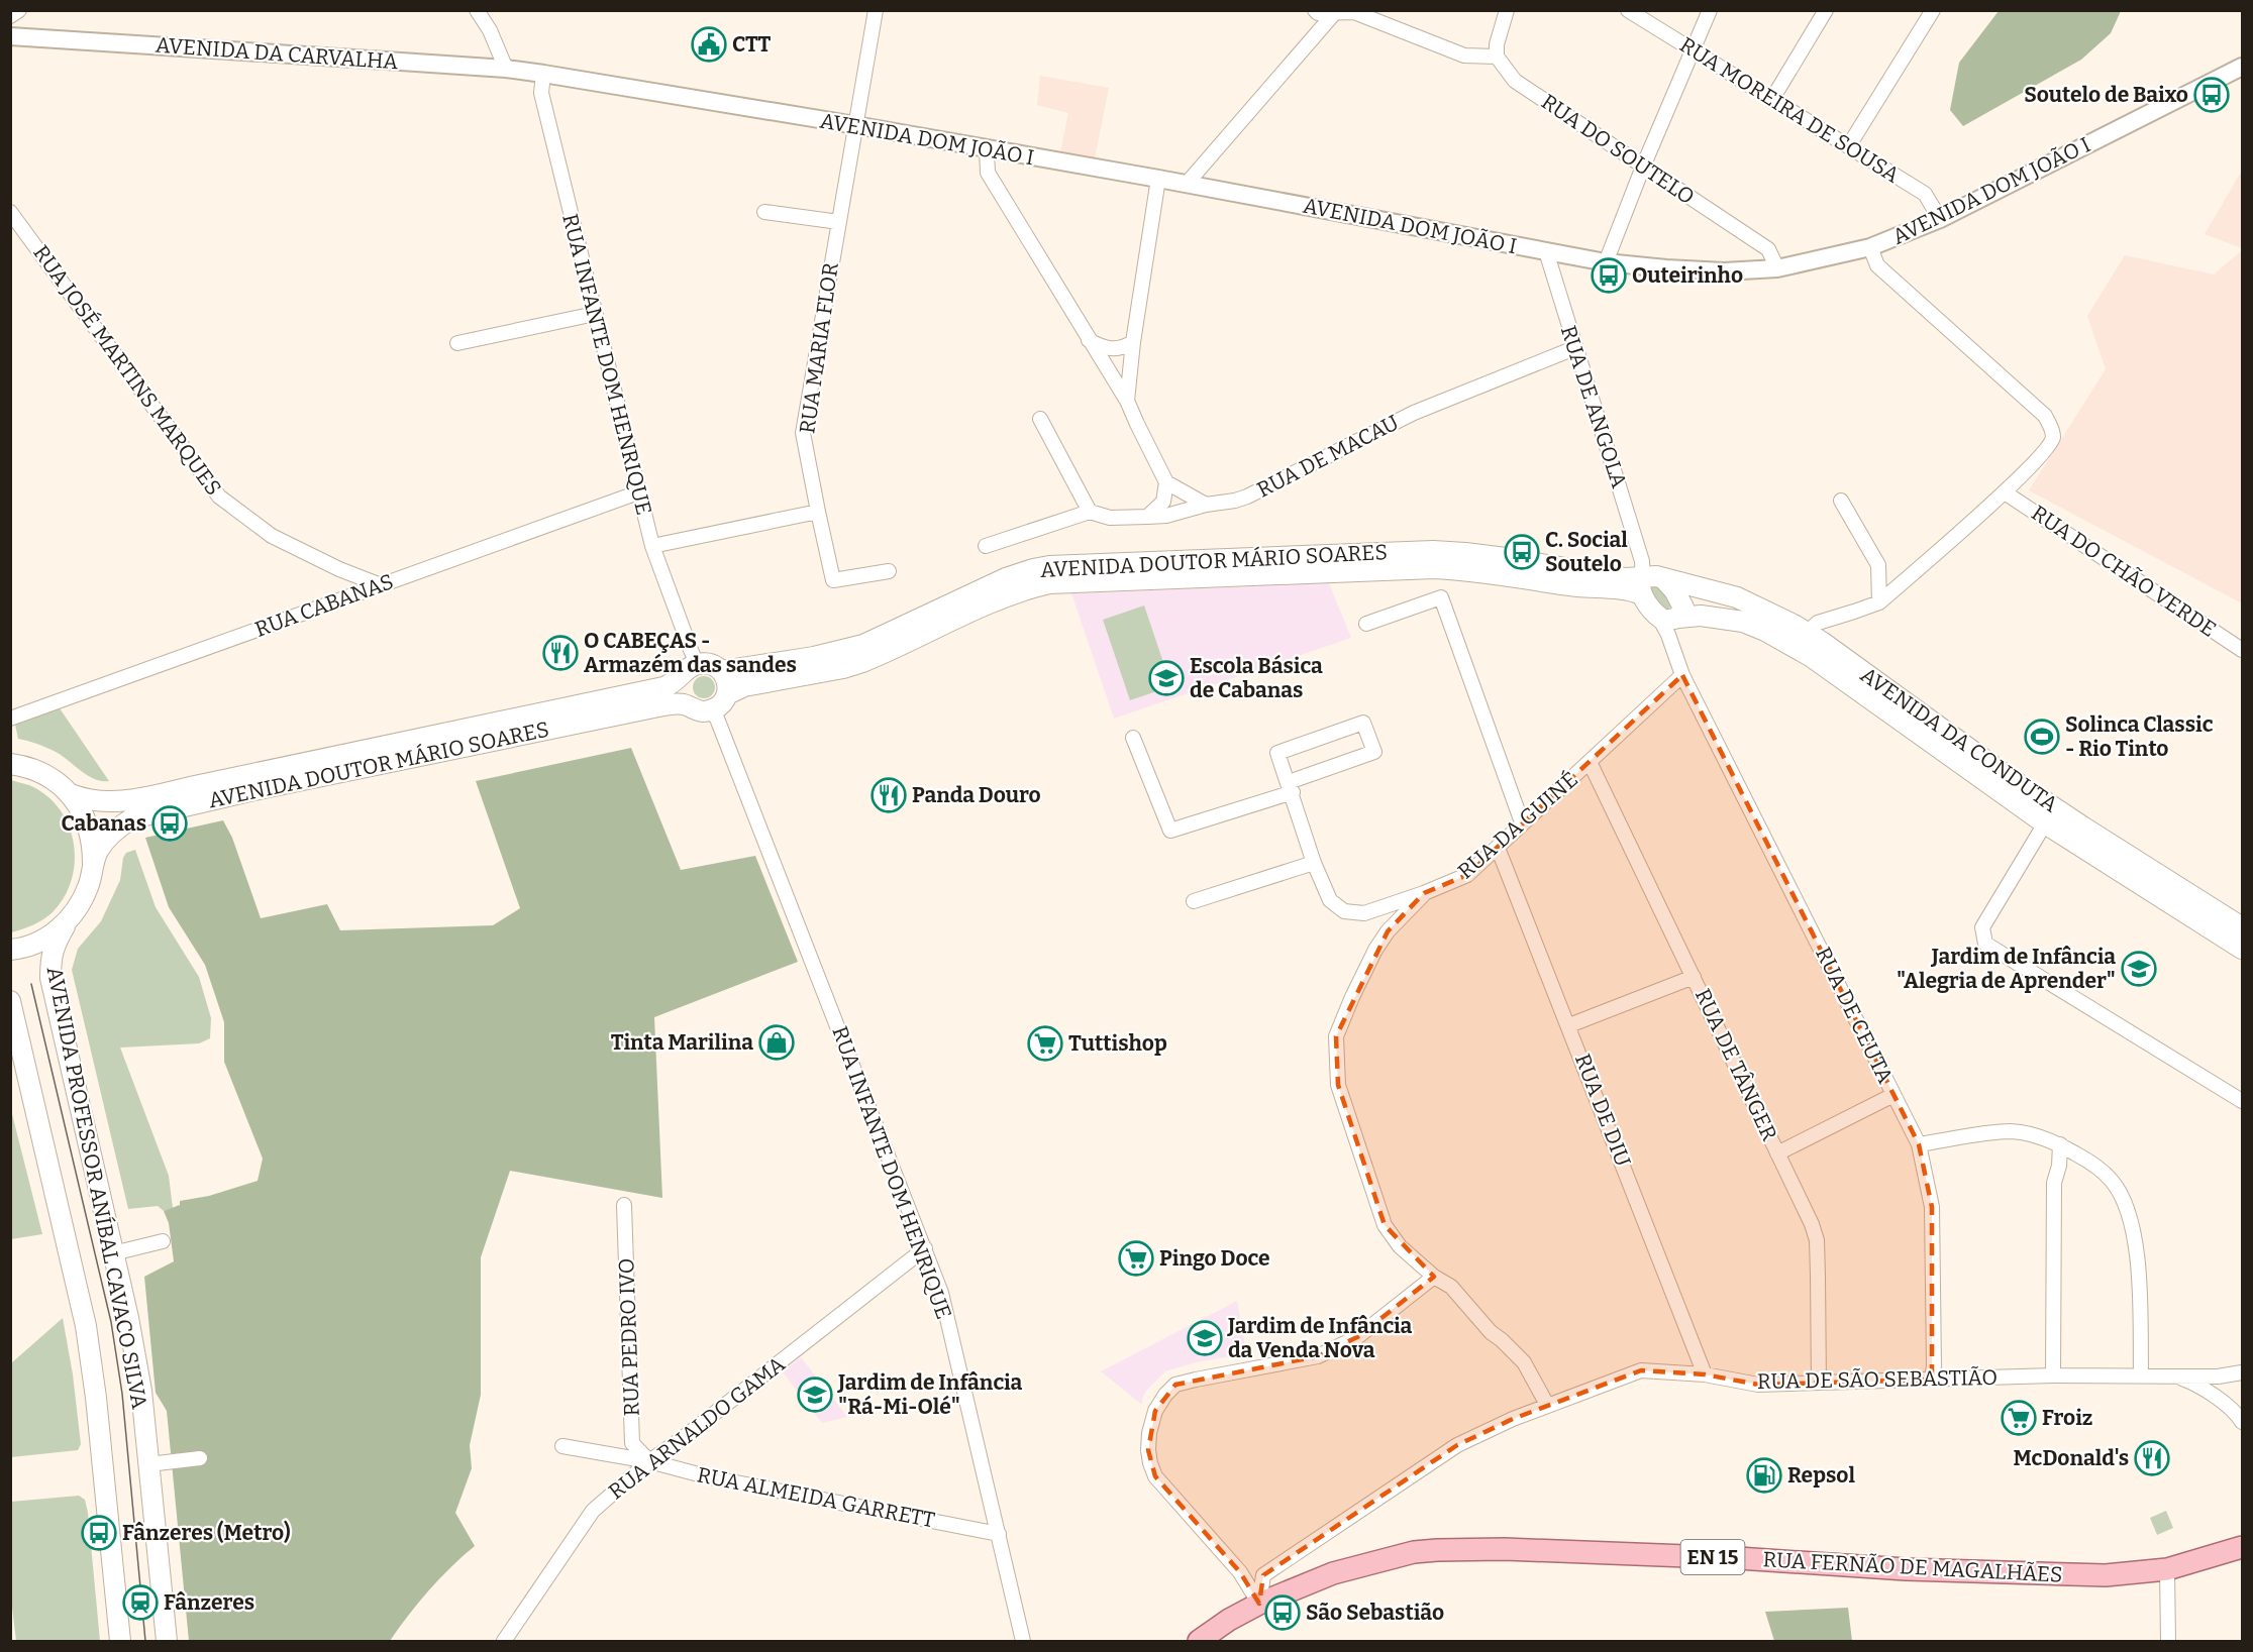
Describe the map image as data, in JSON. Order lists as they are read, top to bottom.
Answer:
{
  "streets": {
    "main road": [
      "RUA DE ANGOLA",
      "AVENIDA DOUTOR MÁRIO SOARES",
      "AVENIDA DA CONDUTA",
      "AVENIDA PROFESSOR ANÍBAL CAVACO SILVA",
      "EN 15",
      "RUA FERNÃO DE MAGALHÃES"
    ],
    "street": [
      "AVENIDA DA CARVALHA",
      "RUA MOREIRA DE SOUSA",
      "AVENIDA DOM JOÃO I",
      "RUA DO SOUTELO",
      "RUA MARIA FLOR",
      "RUA INFANTE DOM HENRIQUE",
      "RUA JOSÉ MARTINS MARQUES",
      "RUA DE MACAU",
      "RUA DO CHÃO VERDE",
      "RUA CABANAS",
      "RUA DA GUINÉ",
      "RUA DE CEUTA",
      "RUA DE TÂNGER",
      "RUA DE DIU",
      "RUA PEDRO IVO",
      "RUA DE SÃO SEBASTIÃO",
      "RUA ARNALDO GAMA",
      "RUA ALMEIDA GARRETT"
    ]
  },
  "crossings": [
    ["AVENIDA DA CARVALHA", "AVENIDA DOM JOÃO I"],
    ["AVENIDA DA CARVALHA", "RUA INFANTE DOM HENRIQUE"],
    ["RUA MOREIRA DE SOUSA", "AVENIDA DOM JOÃO I"],
    ["AVENIDA DOM JOÃO I", "RUA DO SOUTELO"],
    ["AVENIDA DOM JOÃO I", "RUA MARIA FLOR"],
    ["AVENIDA DOM JOÃO I", "RUA INFANTE DOM HENRIQUE"],
    ["AVENIDA DOM JOÃO I", "RUA DE ANGOLA"],
    ["RUA INFANTE DOM HENRIQUE", "AVENIDA DOUTOR MÁRIO SOARES"],
    ["RUA INFANTE DOM HENRIQUE", "RUA CABANAS"],
    ["RUA INFANTE DOM HENRIQUE", "RUA ARNALDO GAMA"],
    ["RUA INFANTE DOM HENRIQUE", "RUA ALMEIDA GARRETT"],
    ["RUA JOSÉ MARTINS MARQUES", "RUA CABANAS"],
    ["RUA DE ANGOLA", "RUA DE MACAU"],
    ["RUA DE ANGOLA", "AVENIDA DOUTOR MÁRIO SOARES"],
    ["RUA DE ANGOLA", "AVENIDA DA CONDUTA"],
    ["RUA DE ANGOLA", "RUA DA GUINÉ"],
    ["RUA DE ANGOLA", "RUA DE CEUTA"],
    ["AVENIDA DOUTOR MÁRIO SOARES", "AVENIDA DA CONDUTA"],
    ["AVENIDA DOUTOR MÁRIO SOARES", "AVENIDA PROFESSOR ANÍBAL CAVACO SILVA"],
    ["RUA DA GUINÉ", "RUA DE CEUTA"],
    ["RUA DA GUINÉ", "RUA DE TÂNGER"],
    ["RUA DA GUINÉ", "RUA DE DIU"],
    ["RUA DE CEUTA", "RUA DE SÃO SEBASTIÃO"],
    ["RUA DE TÂNGER", "RUA DE SÃO SEBASTIÃO"],
    ["RUA DE DIU", "RUA DE SÃO SEBASTIÃO"],
    ["RUA PEDRO IVO", "RUA ARNALDO GAMA"],
    ["RUA PEDRO IVO", "RUA ALMEIDA GARRETT"],
    ["RUA DE SÃO SEBASTIÃO", "RUA FERNÃO DE MAGALHÃES"],
    ["RUA ARNALDO GAMA", "RUA ALMEIDA GARRETT"]
  ],
  "places": {
    "public building": ["CTT"],
    "bus stop": [
      "Soutelo de Baixo",
      "Outeirinho",
      "C. Social Soutelo",
      "Cabanas",
      "Fânzeres (Metro)",
      "São Sebastião"
    ],
    "restaurant": ["O CABEÇAS - Armazém das sandes", "Panda Douro", "McDonald's"],
    "school or university": [
      "Escola Básica de Cabanas",
      "Jardim de Infância \"Alegria de Aprender\"",
      "Jardim de Infância da Venda Nova",
      "Jardim de Infância \"Rá-Mi-Olé\""
    ],
    "sports": ["Solinca Classic - Rio Tinto"],
    "shop": ["Tinta Marilina"],
    "supermarket": ["Tuttishop", "Pingo Doce", "Froiz"],
    "fuel station": ["Repsol"],
    "station": ["Fânzeres"]
  }
}
